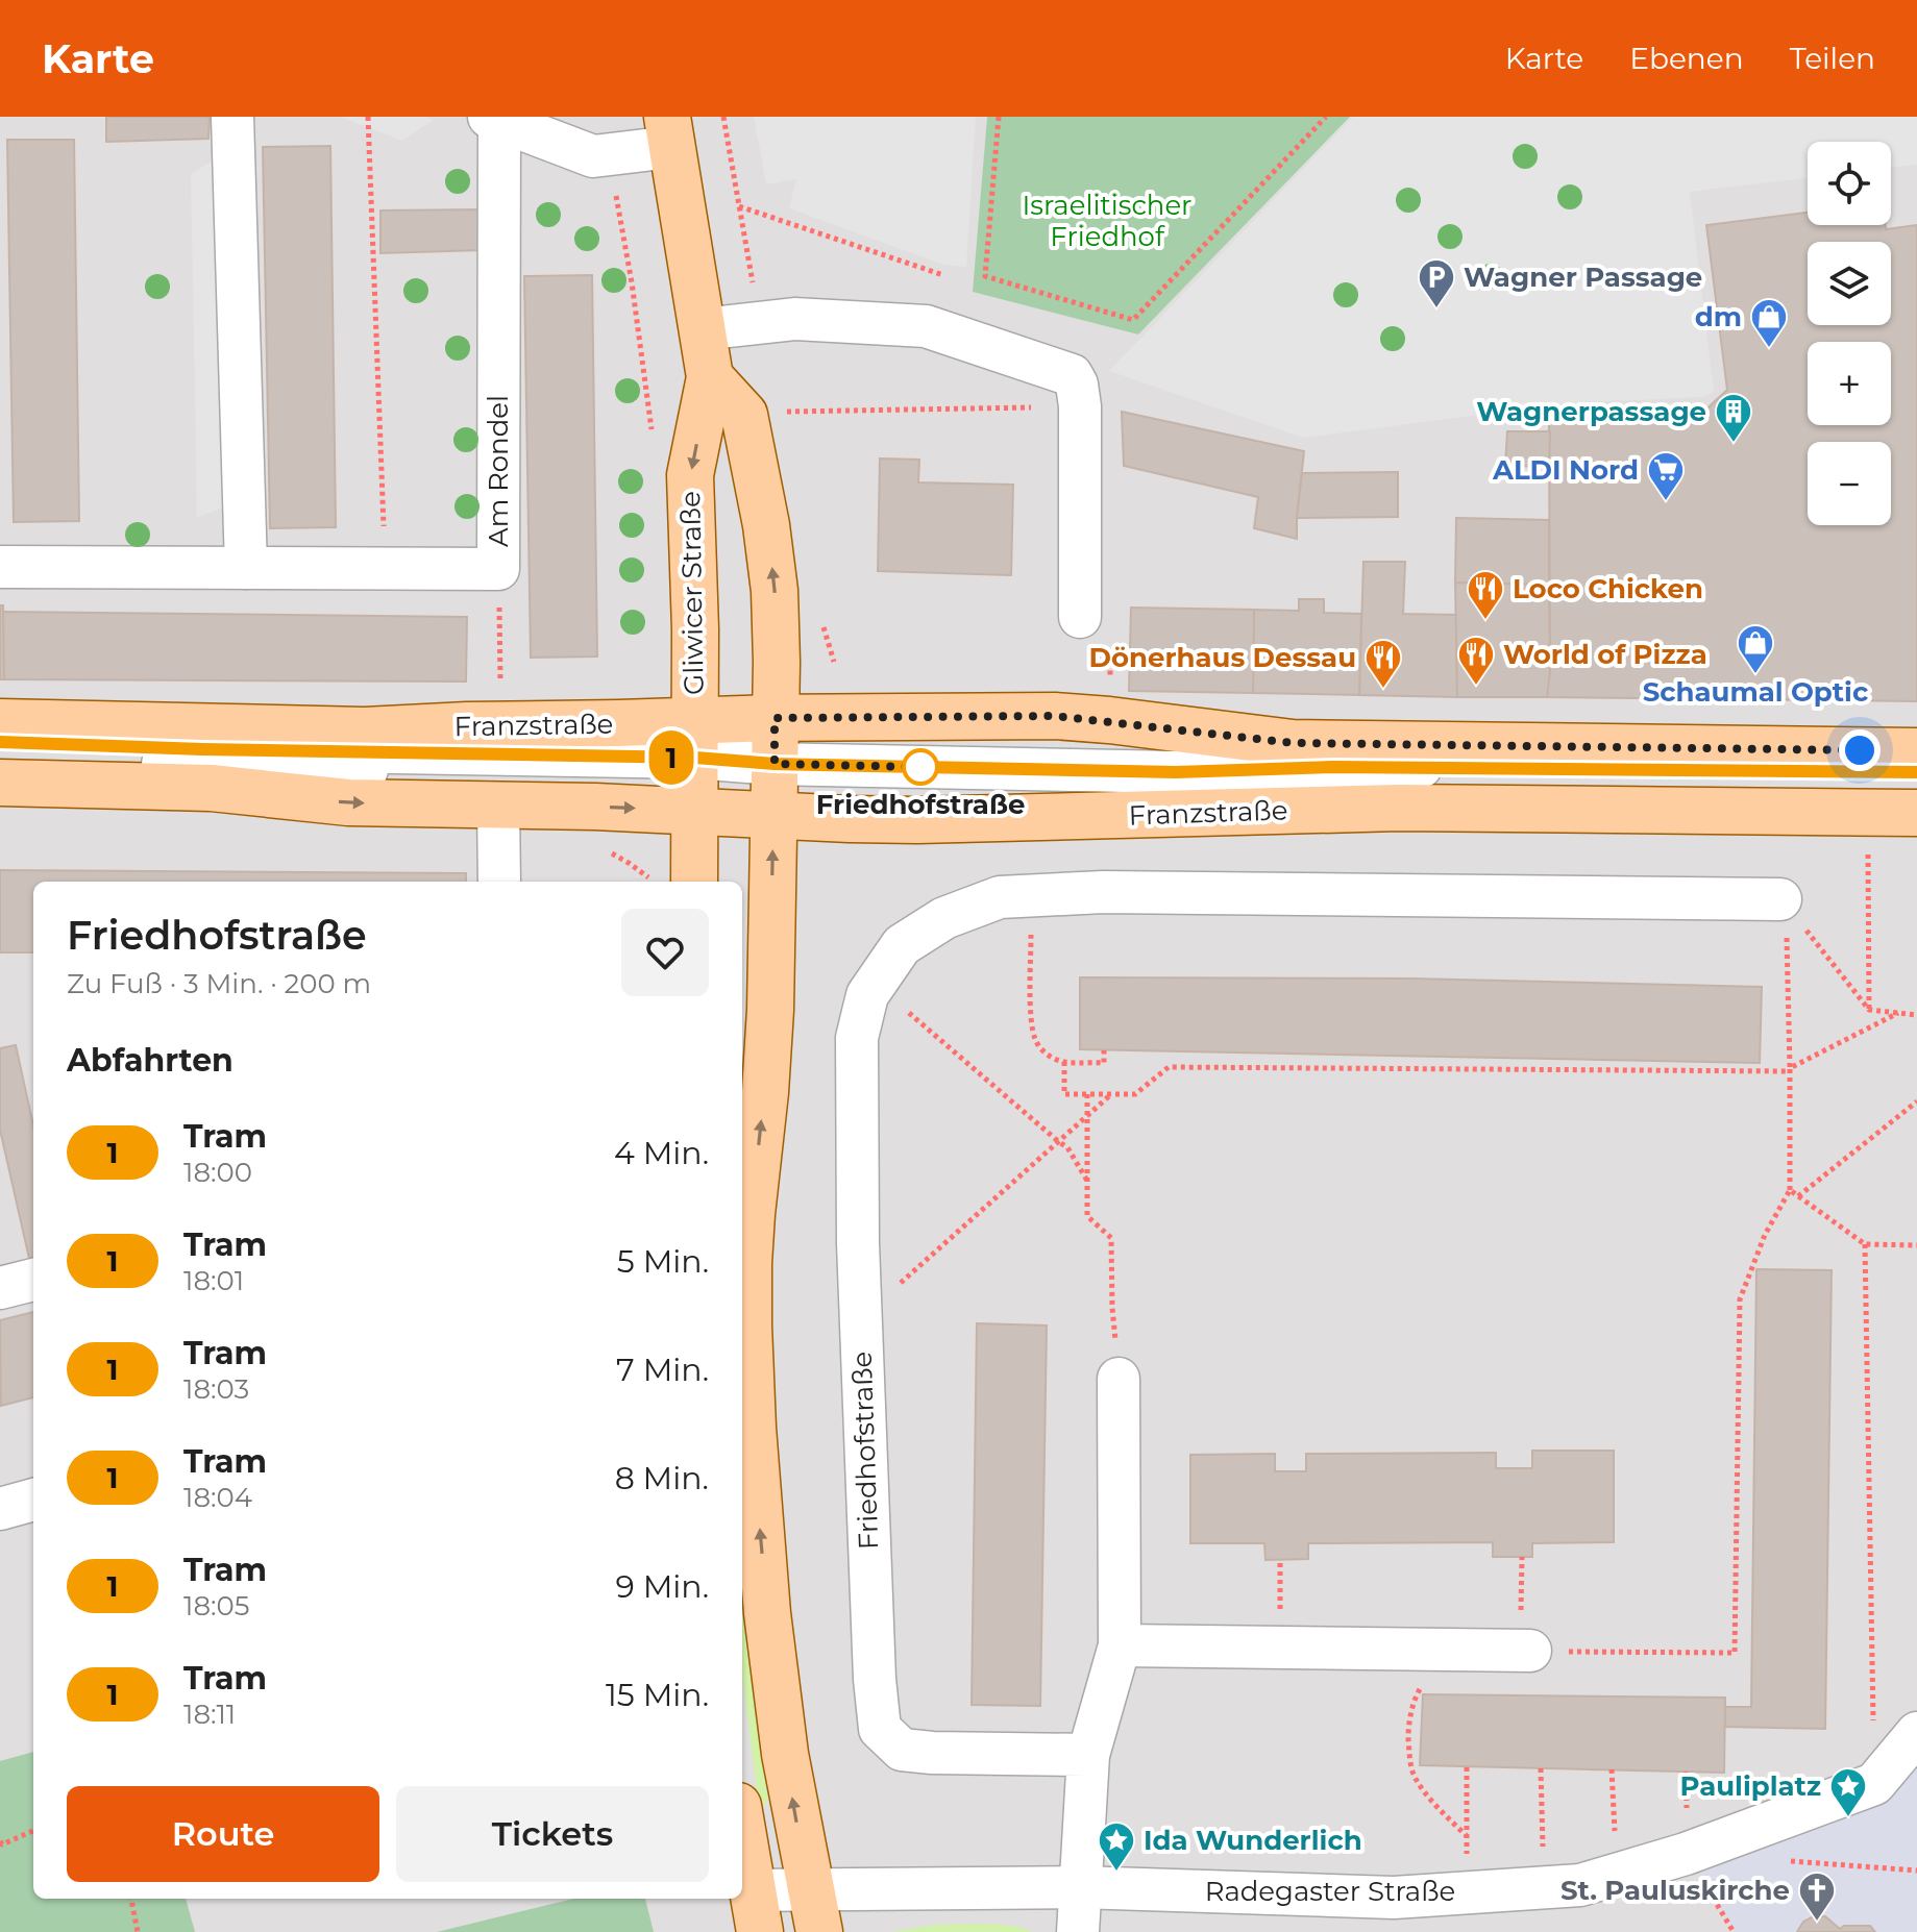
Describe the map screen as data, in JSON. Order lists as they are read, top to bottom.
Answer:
{
  "streets": {
    "main road": ["Gliwicer Straße", "Franzstraße"],
    "street": ["Am Rondel", "Friedhofstraße", "Radegaster Straße"]
  },
  "crossings": [
    ["Am Rondel", "Gliwicer Straße"],
    ["Gliwicer Straße", "Franzstraße"]
  ],
  "parks": ["Israelitischer Friedhof"],
  "places": {
    "parking": ["Wagner Passage"],
    "shop": ["dm", "Schaumal Optic"],
    "building": ["Wagnerpassage"],
    "supermarket": ["ALDI Nord"],
    "restaurant": ["Loco Chicken", "World of Pizza", "Dönerhaus Dessau"],
    "other": ["Friedhofstraße"],
    "place": ["Pauliplatz", "Ida Wunderlich"],
    "church": ["St. Pauluskirche"]
  },
  "lines": ["tram line 1"],
  "page": {
    "header": "Karte",
    "nav": ["Karte", "Ebenen", "Teilen"],
    "on_map": "1",
    "map_buttons": ["+", "−"],
    "heading": [
      ["Friedhofstraße", "Zu Fuß · 3 Min. · 200 m"],
      "Abfahrten"
    ],
    "list": [
      {
        "mark": "1",
        "name": "Tram",
        "note": "18:00",
        "value": "4 Min."
      },
      {
        "mark": "1",
        "name": "Tram",
        "note": "18:01",
        "value": "5 Min."
      },
      {
        "mark": "1",
        "name": "Tram",
        "note": "18:03",
        "value": "7 Min."
      },
      {
        "mark": "1",
        "name": "Tram",
        "note": "18:04",
        "value": "8 Min."
      },
      {
        "mark": "1",
        "name": "Tram",
        "note": "18:05",
        "value": "9 Min."
      },
      {
        "mark": "1",
        "name": "Tram",
        "note": "18:11",
        "value": "15 Min."
      }
    ],
    "buttons": ["Route", "Tickets"]
  }
}
